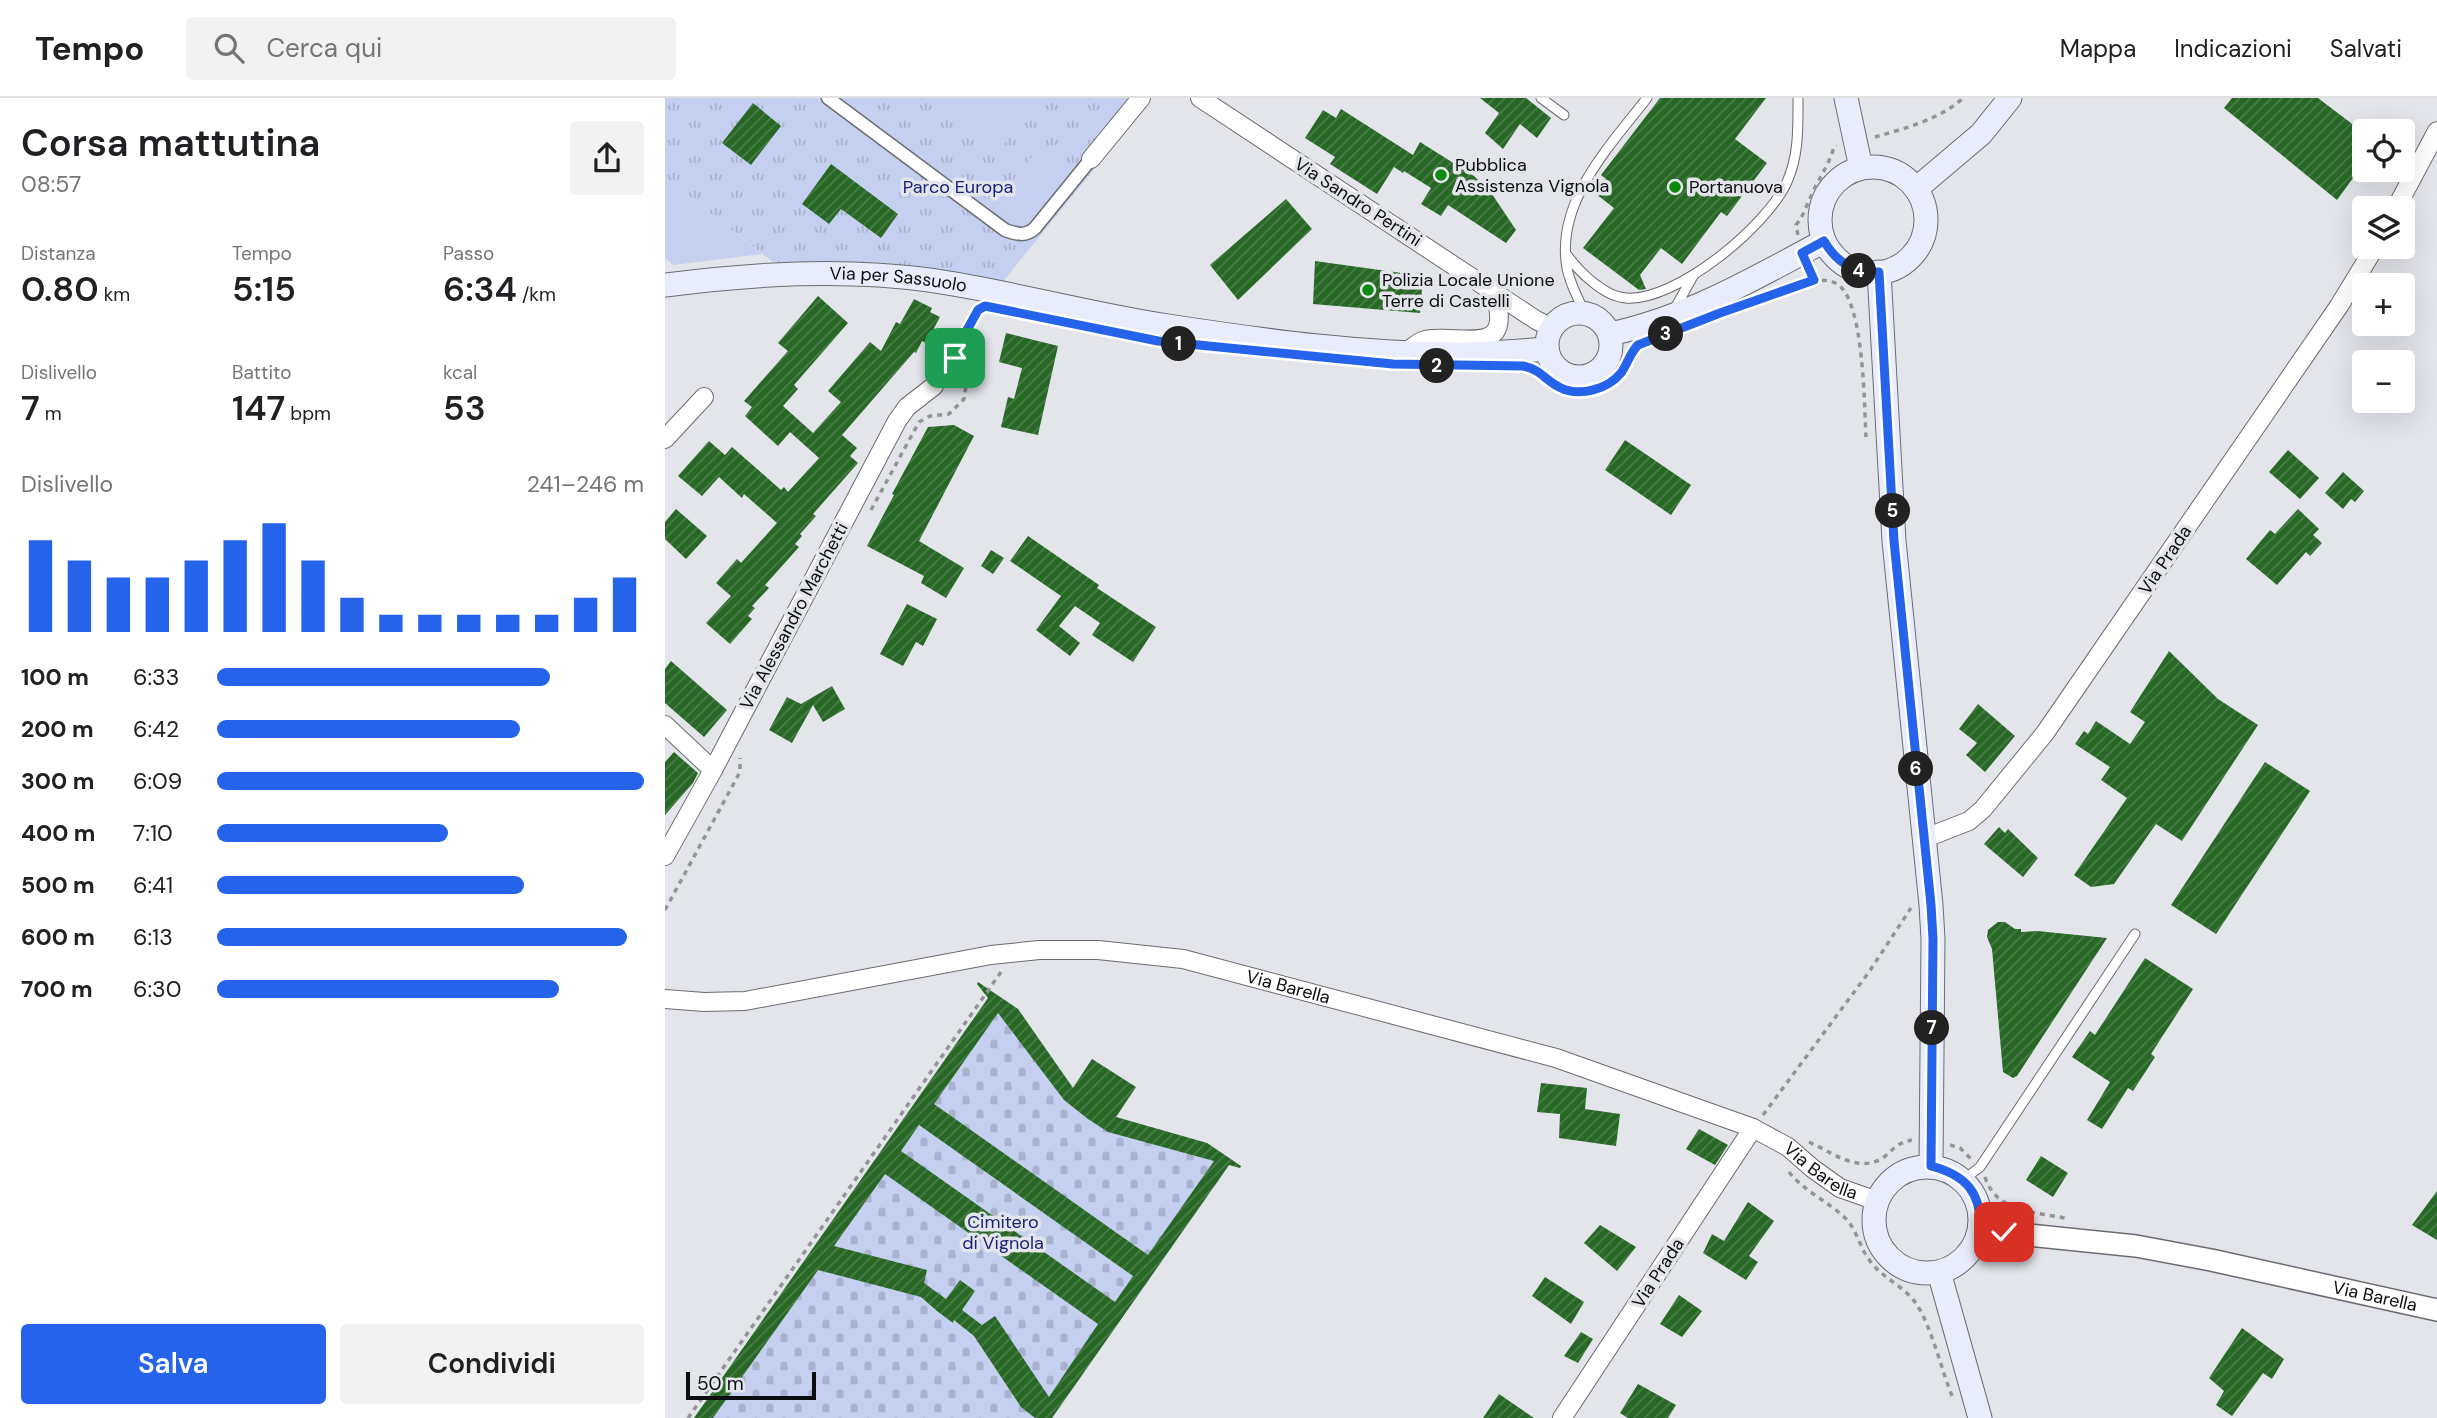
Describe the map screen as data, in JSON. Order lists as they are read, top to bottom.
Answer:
{
  "streets": {
    "main road": ["Via per Sassuolo"],
    "street": [
      "Via Sandro Pertini",
      "Via Prada",
      "Via Alessandro Marchetti",
      "Via Barella"
    ]
  },
  "crossings": [
    ["Via Sandro Pertini", "Via per Sassuolo"],
    ["Via Prada", "Via Barella"]
  ],
  "parks": ["Parco Europa", "Cimitero di Vignola"],
  "places": ["Pubblica Assistenza Vignola", "Portanuova", "Polizia Locale Unione Terre di Castelli"],
  "scale_bar": "50 m",
  "page": {
    "header": "Tempo",
    "search": "Cerca qui",
    "nav": ["Mappa", "Indicazioni", "Salvati"],
    "heading": ["Corsa mattutina", "08:57"],
    "map_buttons": ["+", "−"],
    "stats": [
      ["Distanza", "0.80 km"],
      ["Tempo", "5:15"],
      ["Passo", "6:34 /km"],
      ["Dislivello", "7 m"],
      ["Battito", "147 bpm"],
      ["kcal", "53"]
    ],
    "pins": [
      "4",
      "3",
      "1",
      "2",
      "5",
      "6",
      "7"
    ],
    "chart": ["Dislivello", "241–246 m"],
    "list": [
      {
        "name": "100 m",
        "note": "6:33"
      },
      {
        "name": "200 m",
        "note": "6:42"
      },
      {
        "name": "300 m",
        "note": "6:09"
      },
      {
        "name": "400 m",
        "note": "7:10"
      },
      {
        "name": "500 m",
        "note": "6:41"
      },
      {
        "name": "600 m",
        "note": "6:13"
      },
      {
        "name": "700 m",
        "note": "6:30"
      }
    ],
    "buttons": ["Salva", "Condividi"],
    "scale": "50 m"
  }
}
